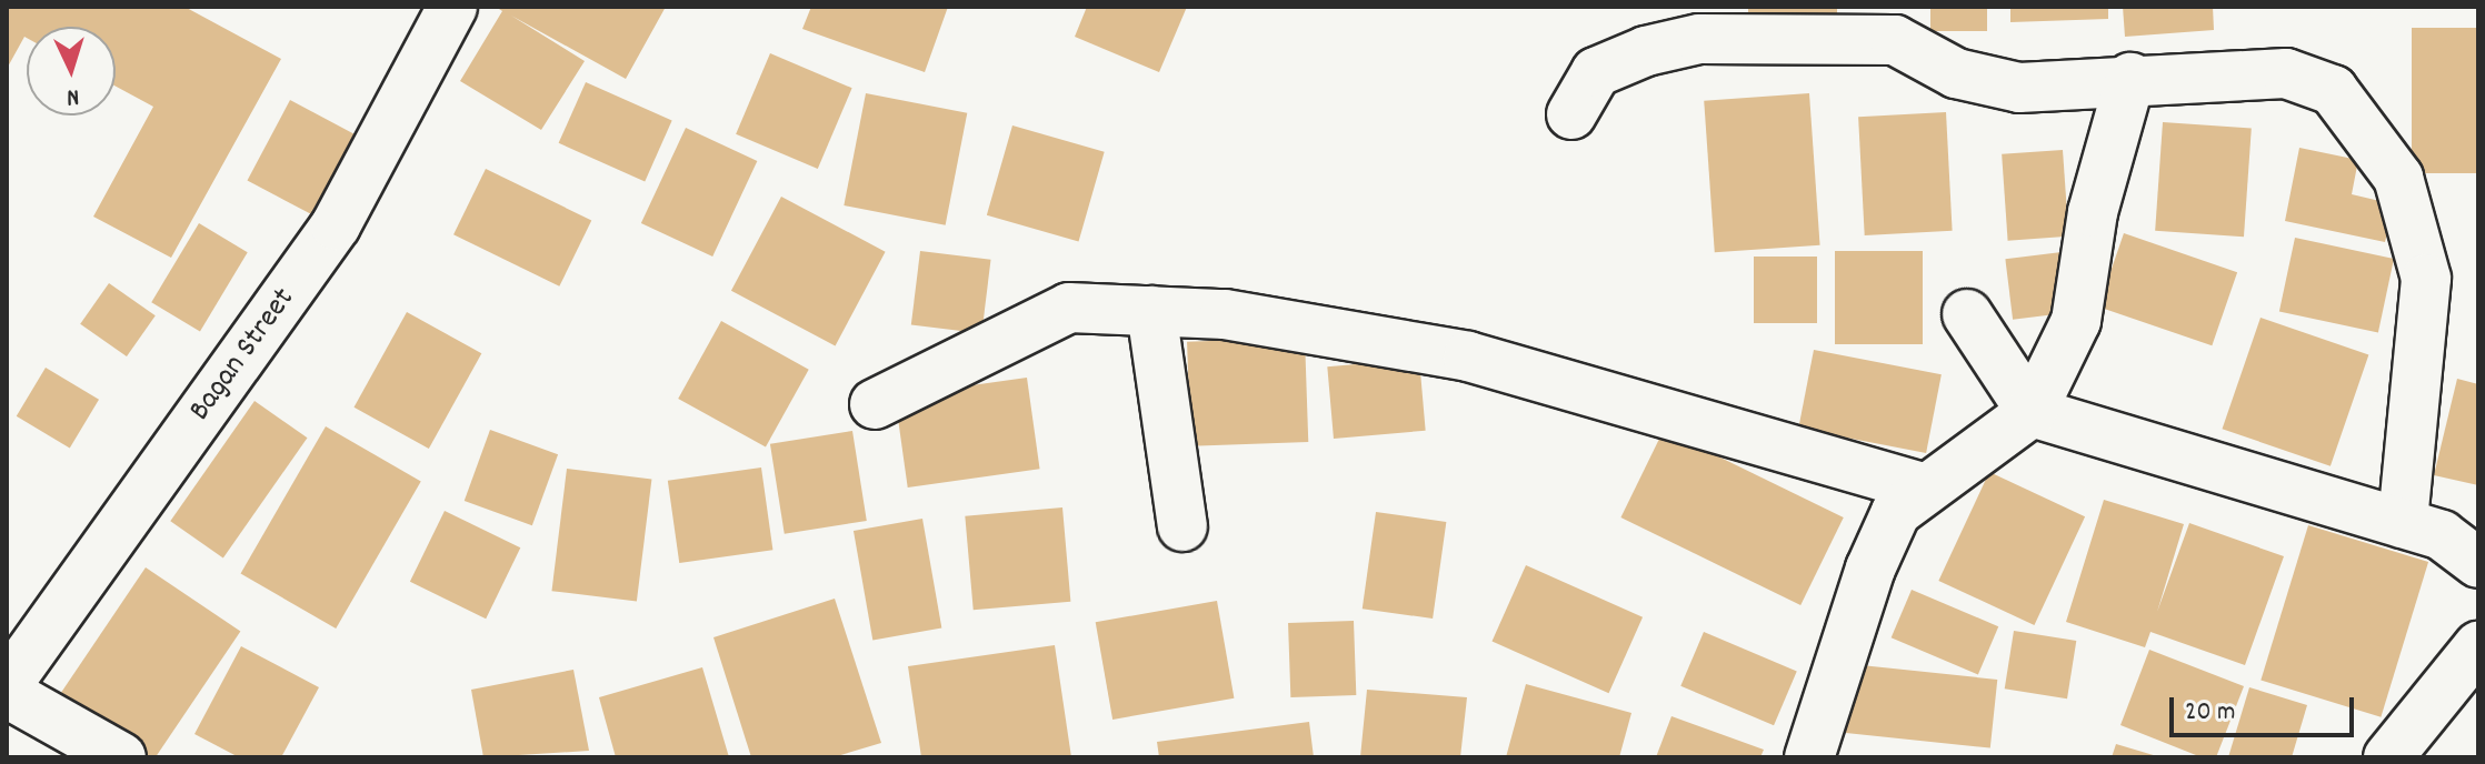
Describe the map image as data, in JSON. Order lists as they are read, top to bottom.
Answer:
{
  "streets": {
    "street": ["Bagan Street"]
  },
  "scale_bar": "20 m",
  "north": "bottom"
}
